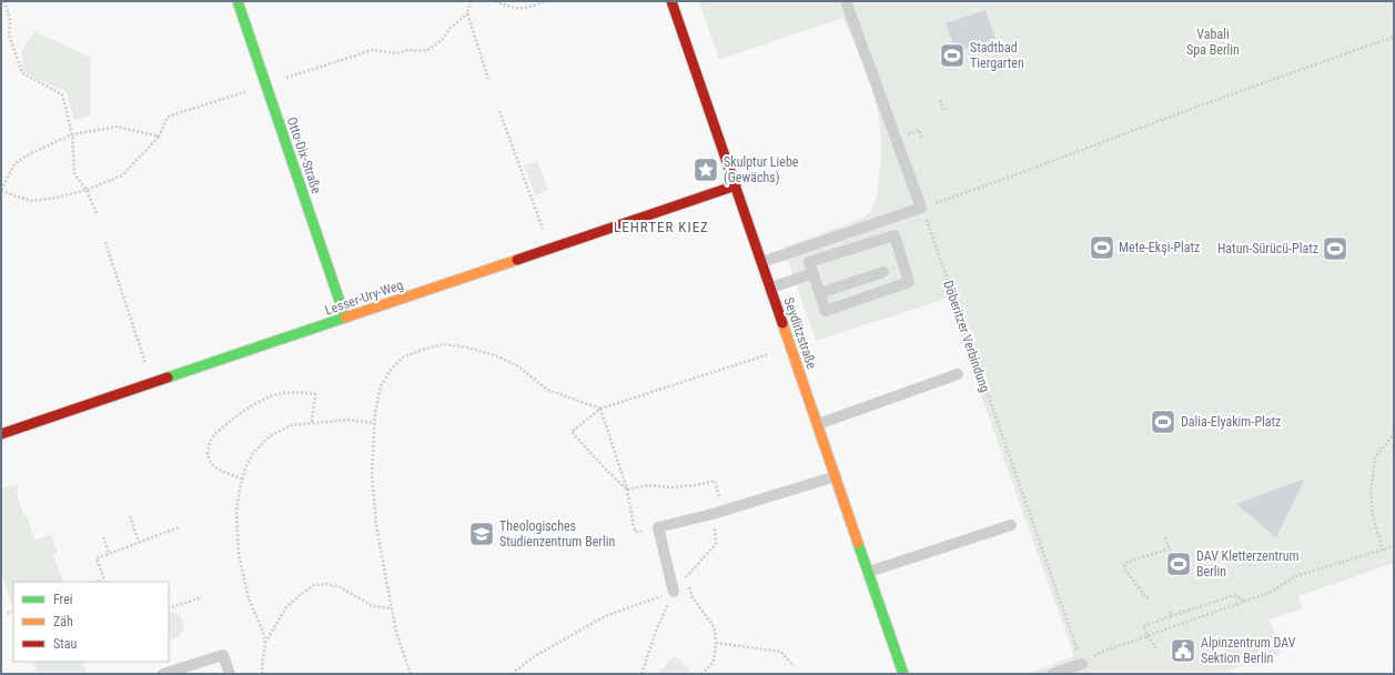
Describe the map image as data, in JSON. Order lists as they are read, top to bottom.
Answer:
{
  "streets": {
    "street": ["Otto-Dix-Straße", "Lesser-Ury-Weg", "Seydlitzstraße"],
    "path": ["Döberitzer Verbindung"]
  },
  "crossings": [
    ["Otto-Dix-Straße", "Lesser-Ury-Weg"],
    ["Lesser-Ury-Weg", "Seydlitzstraße"]
  ],
  "districts": ["LEHRTER KIEZ"],
  "parks": ["Vabali Spa Berlin"],
  "places": {
    "sports": [
      "Stadtbad Tiergarten",
      "Mete-Ekşi-Platz",
      "Hatun-Sürücü-Platz",
      "Dalia-Elyakim-Platz",
      "DAV Kletterzentrum Berlin"
    ],
    "place": ["Skulptur Liebe (Gewächs)"],
    "school or university": ["Theologisches Studienzentrum Berlin"],
    "public building": ["Alpinzentrum DAV Sektion Berlin"]
  },
  "legend": ["Frei", "Zäh", "Stau"]
}
